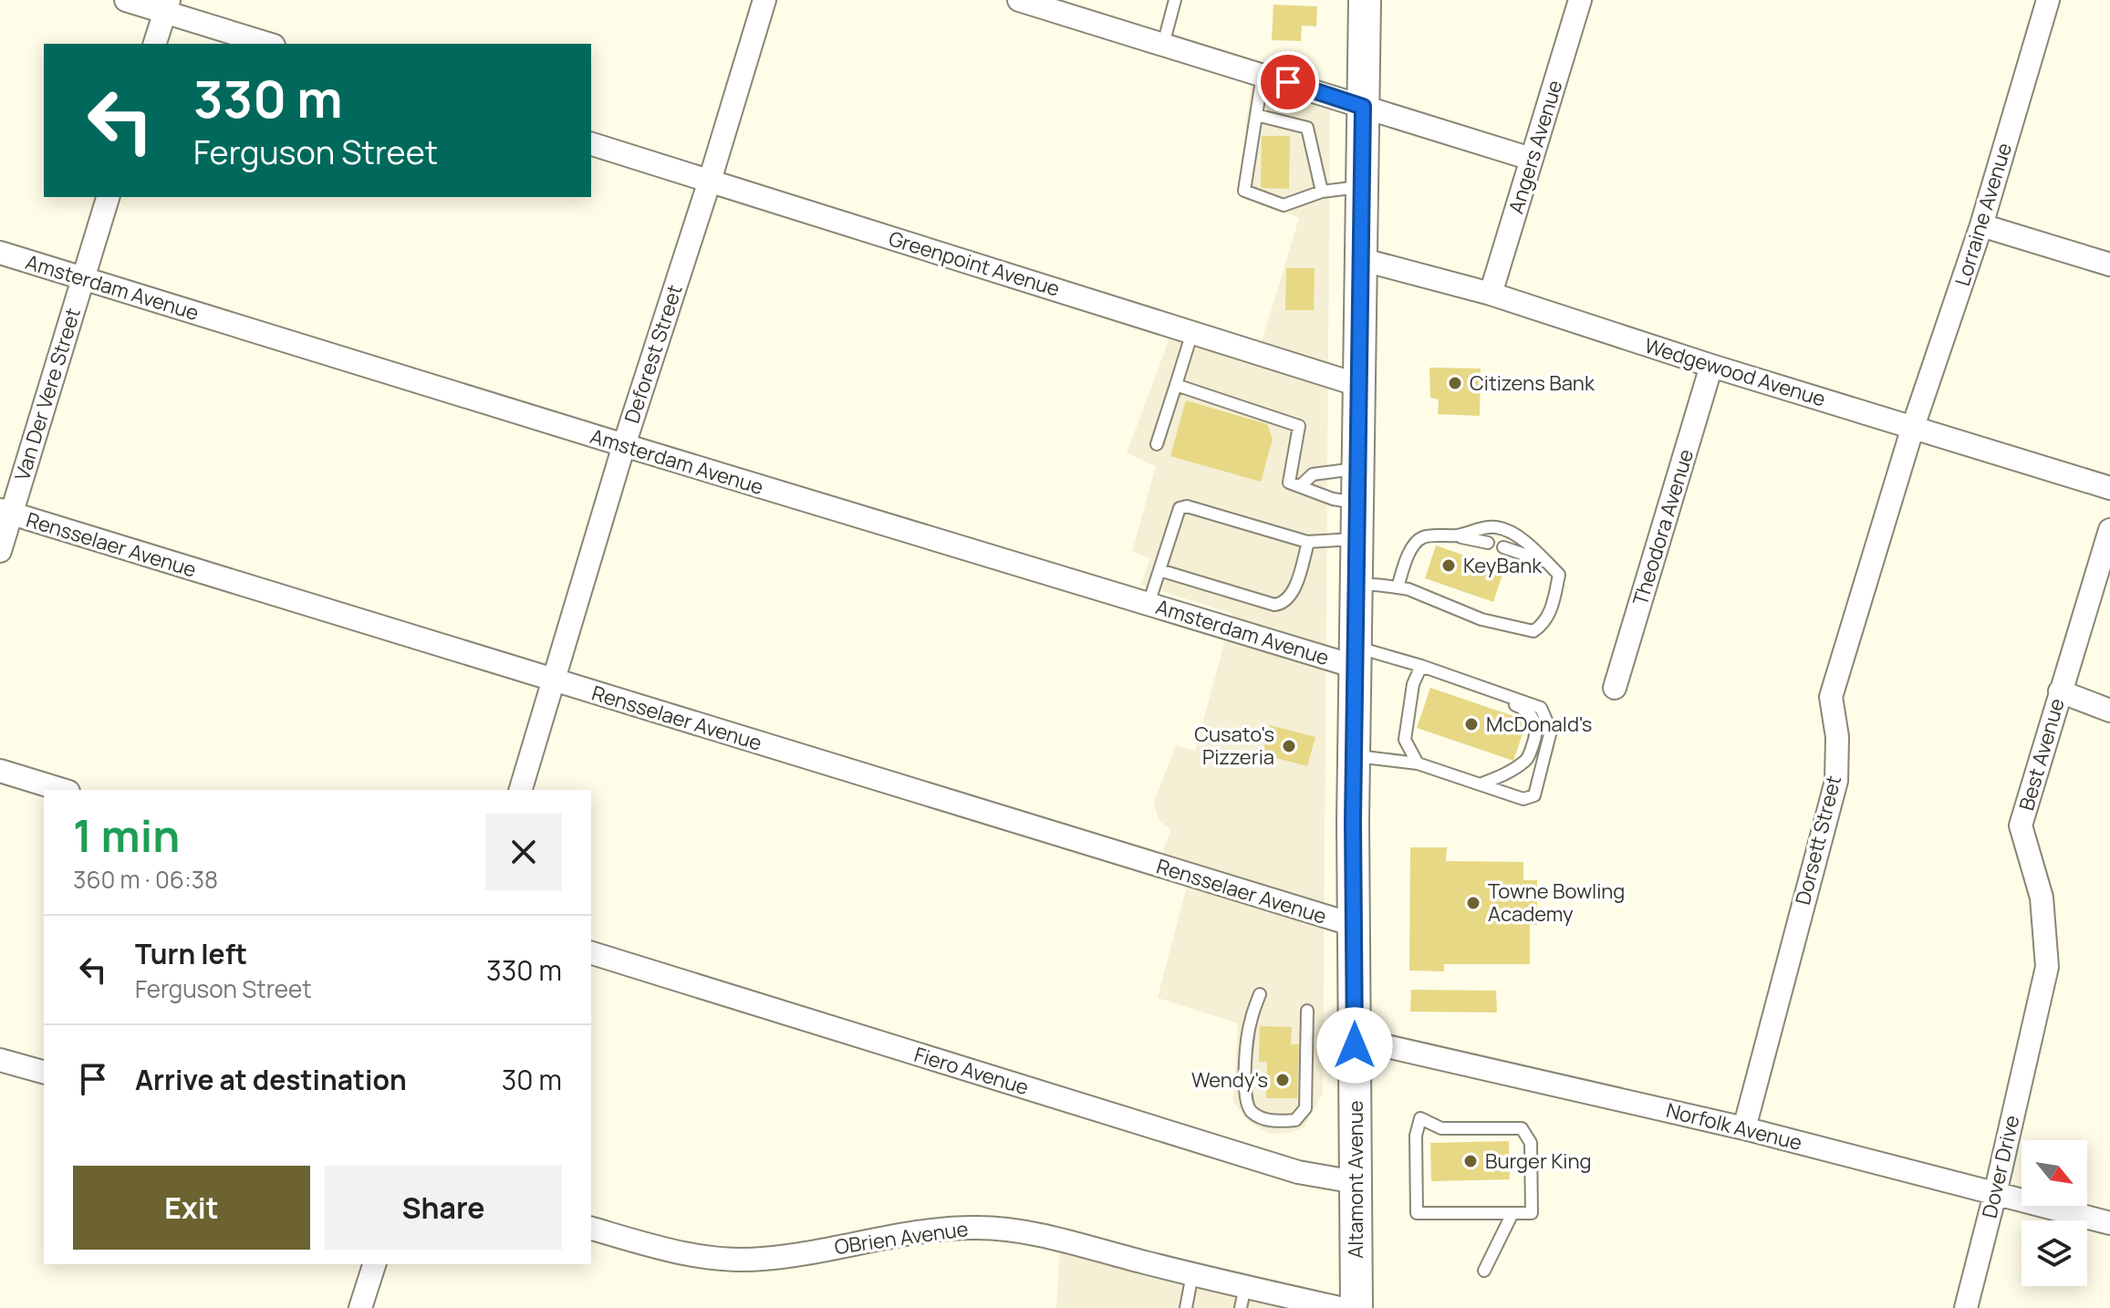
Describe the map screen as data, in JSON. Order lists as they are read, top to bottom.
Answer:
{
  "streets": {
    "main road": ["Altamont Avenue"],
    "street": [
      "Angers Avenue",
      "Lorraine Avenue",
      "Greenpoint Avenue",
      "Amsterdam Avenue",
      "Deforest Street",
      "Wedgewood Avenue",
      "Van Der Vere Street",
      "Theodora Avenue",
      "Rensselaer Avenue",
      "Best Avenue",
      "Dorsett Street",
      "Fiero Avenue",
      "Norfolk Avenue",
      "Dover Drive",
      "OBrien Avenue"
    ]
  },
  "crossings": [
    ["Angers Avenue", "Wedgewood Avenue"],
    ["Lorraine Avenue", "Wedgewood Avenue"],
    ["Lorraine Avenue", "Dorsett Street"],
    ["Greenpoint Avenue", "Deforest Street"],
    ["Greenpoint Avenue", "Altamont Avenue"],
    ["Amsterdam Avenue", "Deforest Street"],
    ["Amsterdam Avenue", "Van Der Vere Street"],
    ["Amsterdam Avenue", "Altamont Avenue"],
    ["Deforest Street", "Rensselaer Avenue"],
    ["Wedgewood Avenue", "Theodora Avenue"],
    ["Wedgewood Avenue", "Dorsett Street"],
    ["Wedgewood Avenue", "Altamont Avenue"],
    ["Van Der Vere Street", "Rensselaer Avenue"],
    ["Rensselaer Avenue", "Altamont Avenue"],
    ["Best Avenue", "Dover Drive"],
    ["Dorsett Street", "Norfolk Avenue"],
    ["Fiero Avenue", "Altamont Avenue"],
    ["Norfolk Avenue", "Dover Drive"],
    ["Norfolk Avenue", "Altamont Avenue"]
  ],
  "places": [
    "Citizens Bank",
    "KeyBank",
    "McDonald's",
    "Cusato's Pizzeria",
    "Towne Bowling Academy",
    "Wendy's",
    "Burger King"
  ],
  "north": "bottom right",
  "page": {
    "turn": ["330 m", "Ferguson Street"],
    "heading": ["1 min", "360 m · 06:38"],
    "list": [
      {
        "name": "Turn left",
        "note": "Ferguson Street",
        "value": "330 m"
      },
      {
        "name": "Arrive at destination",
        "value": "30 m"
      }
    ],
    "buttons": ["Exit", "Share"]
  }
}
